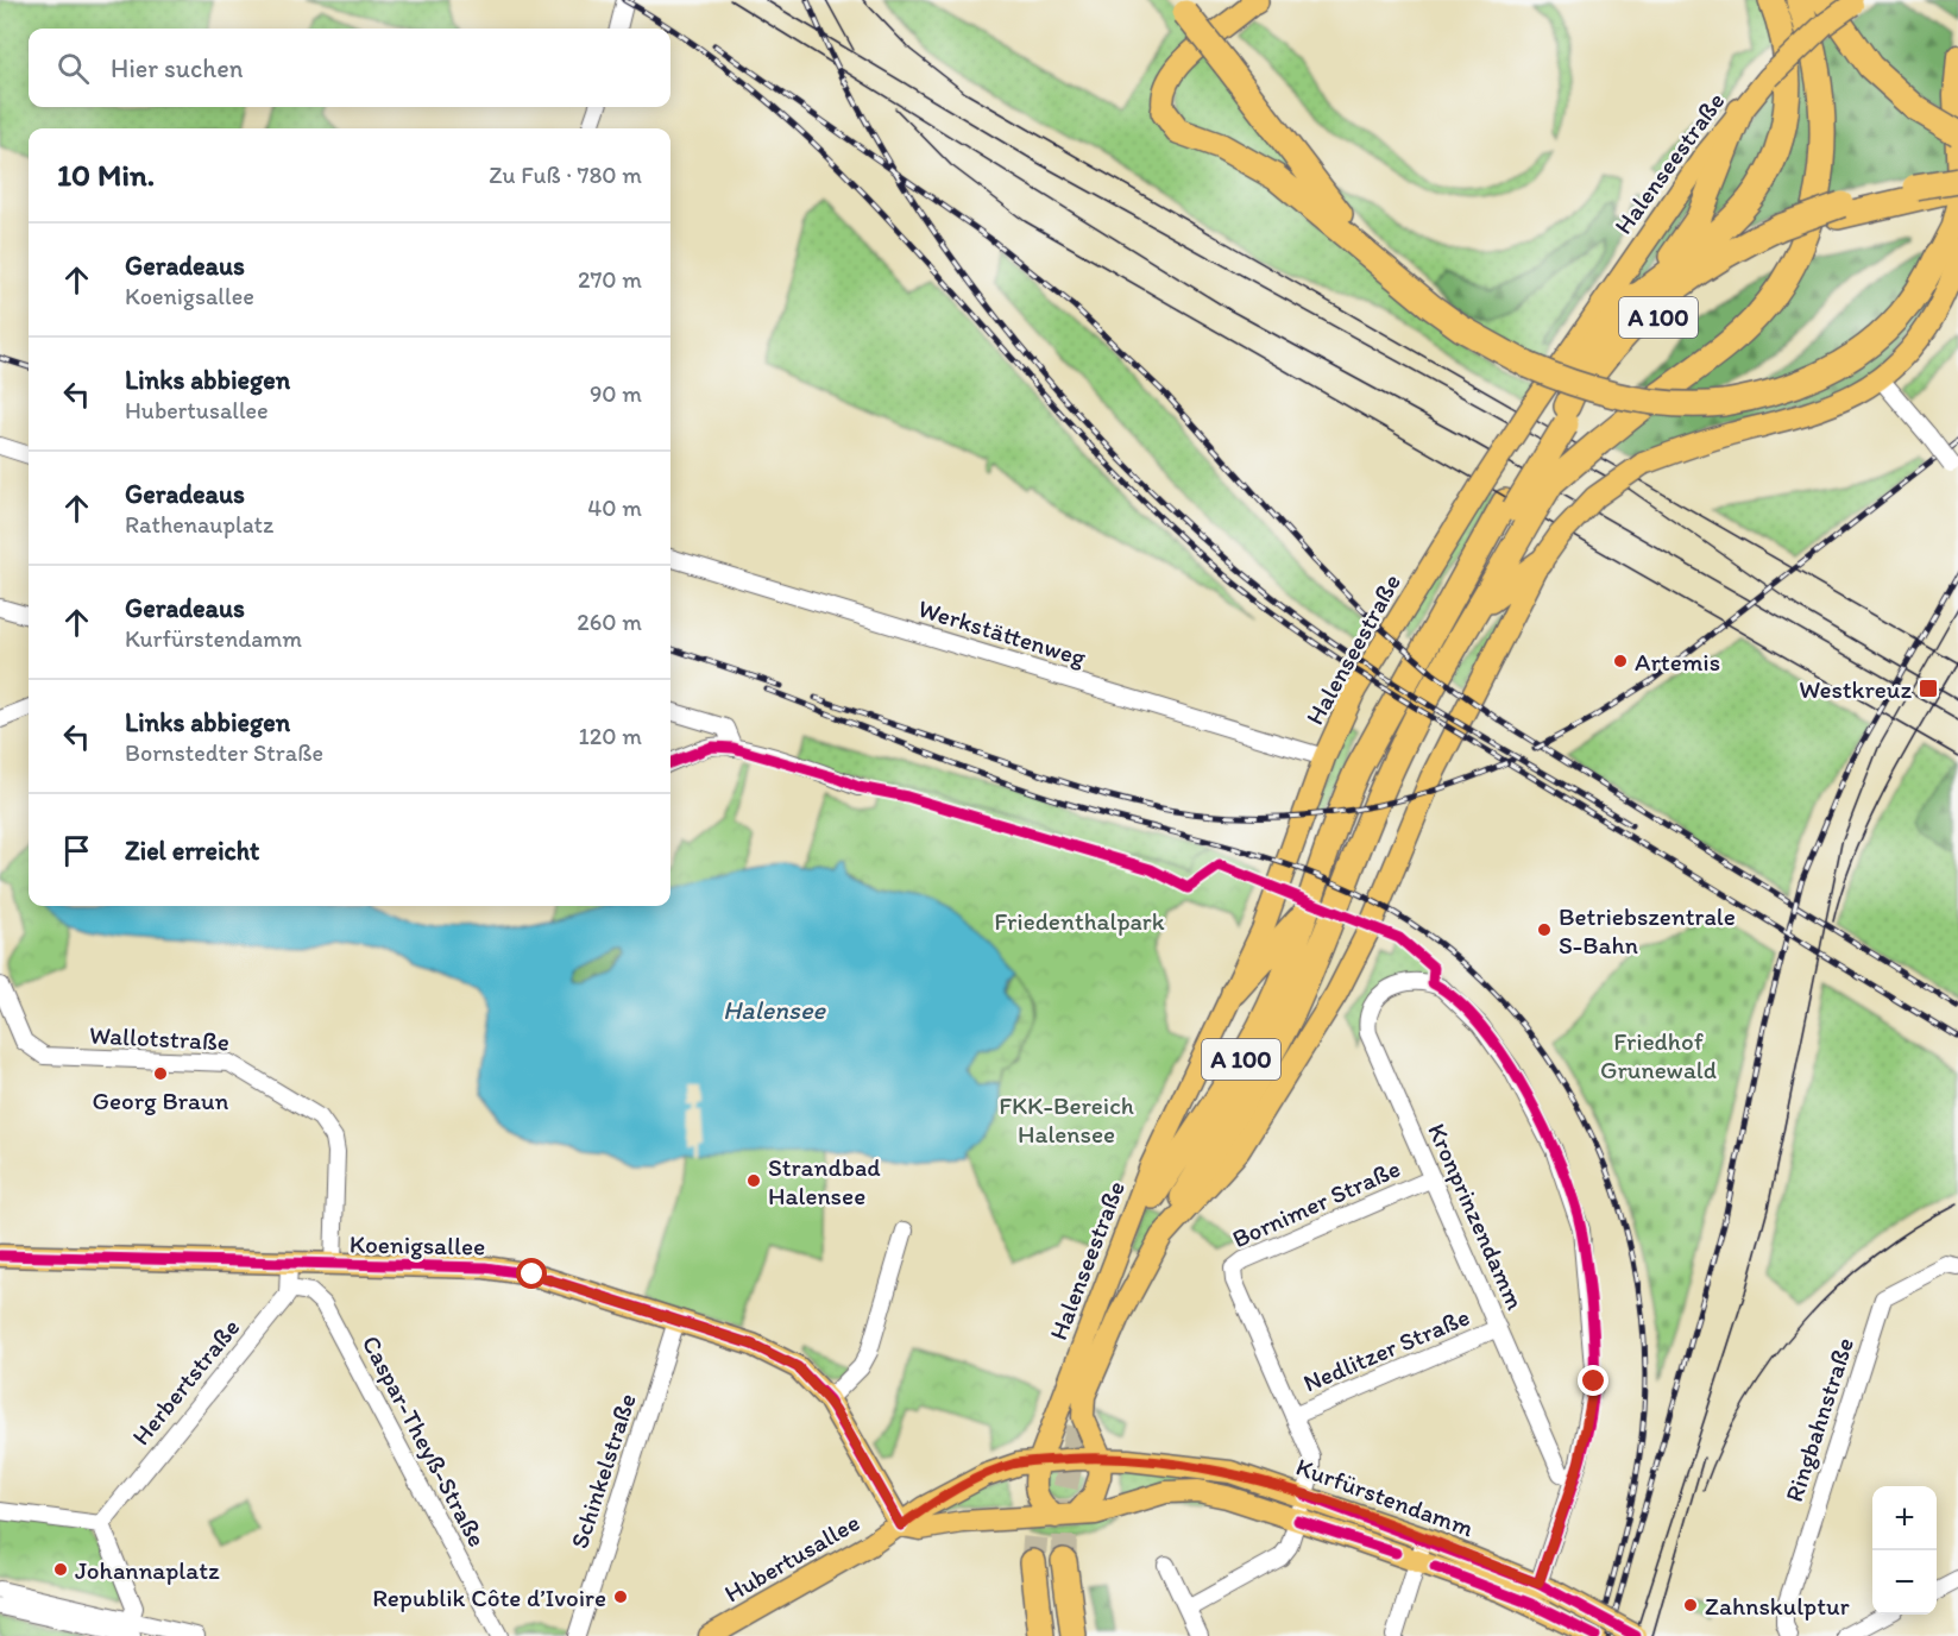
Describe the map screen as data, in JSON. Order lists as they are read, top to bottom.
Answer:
{
  "streets": {
    "highway": ["A 100"],
    "main road": [
      "Halenseestraße",
      "Koenigsallee",
      "Kurfürstendamm",
      "Hubertusallee"
    ],
    "street": [
      "Werkstättenweg",
      "Wallotstraße",
      "Bornimer Straße",
      "Kronprinzendamm",
      "Nedlitzer Straße",
      "Herbertstraße",
      "Ringbahnstraße",
      "Caspar-Theyß-Straße",
      "Schinkelstraße"
    ]
  },
  "crossings": [
    ["Halenseestraße", "Werkstättenweg"],
    ["Halenseestraße", "Kurfürstendamm"],
    ["Halenseestraße", "Hubertusallee"],
    ["Wallotstraße", "Koenigsallee"],
    ["Bornimer Straße", "Kronprinzendamm"],
    ["Bornimer Straße", "Nedlitzer Straße"],
    ["Bornimer Straße", "Kurfürstendamm"],
    ["Kronprinzendamm", "Nedlitzer Straße"],
    ["Koenigsallee", "Schinkelstraße"],
    ["Koenigsallee", "Hubertusallee"],
    ["Herbertstraße", "Caspar-Theyß-Straße"],
    ["Kurfürstendamm", "Hubertusallee"]
  ],
  "water": ["Halensee"],
  "parks": ["Friedenthalpark", "Friedhof Grunewald", "FKK-Bereich Halensee"],
  "places": {
    "other": [
      "Artemis",
      "Betriebszentrale S-Bahn",
      "Georg Braun",
      "Strandbad Halensee",
      "Johannaplatz",
      "Republik Côte d’Ivoire",
      "Zahnskulptur"
    ],
    "transit": ["Westkreuz"]
  },
  "page": {
    "search": "Hier suchen",
    "heading": ["10 Min.", "Zu Fuß · 780 m"],
    "list": [
      ["Geradeaus", "Koenigsallee", "270 m"],
      ["Links abbiegen", "Hubertusallee", "90 m"],
      ["Geradeaus", "Rathenauplatz", "40 m"],
      ["Geradeaus", "Kurfürstendamm", "260 m"],
      ["Links abbiegen", "Bornstedter Straße", "120 m"],
      "Ziel erreicht"
    ],
    "map_buttons": ["+", "−"]
  }
}
